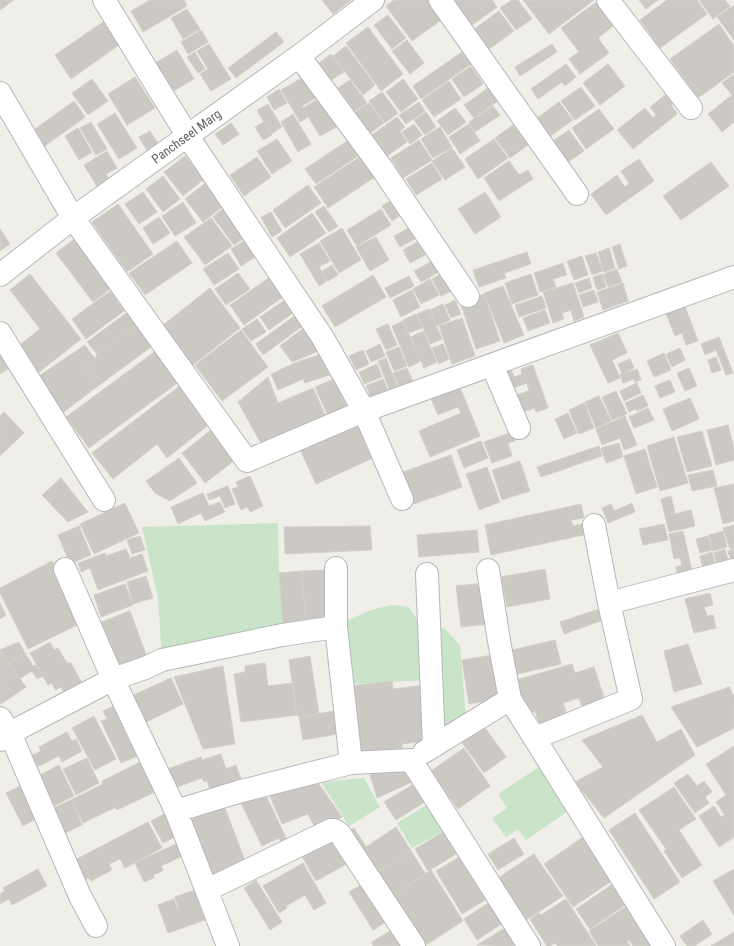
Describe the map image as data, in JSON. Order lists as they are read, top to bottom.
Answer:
{
  "streets": {
    "street": ["Panchseel Marg"]
  }
}
